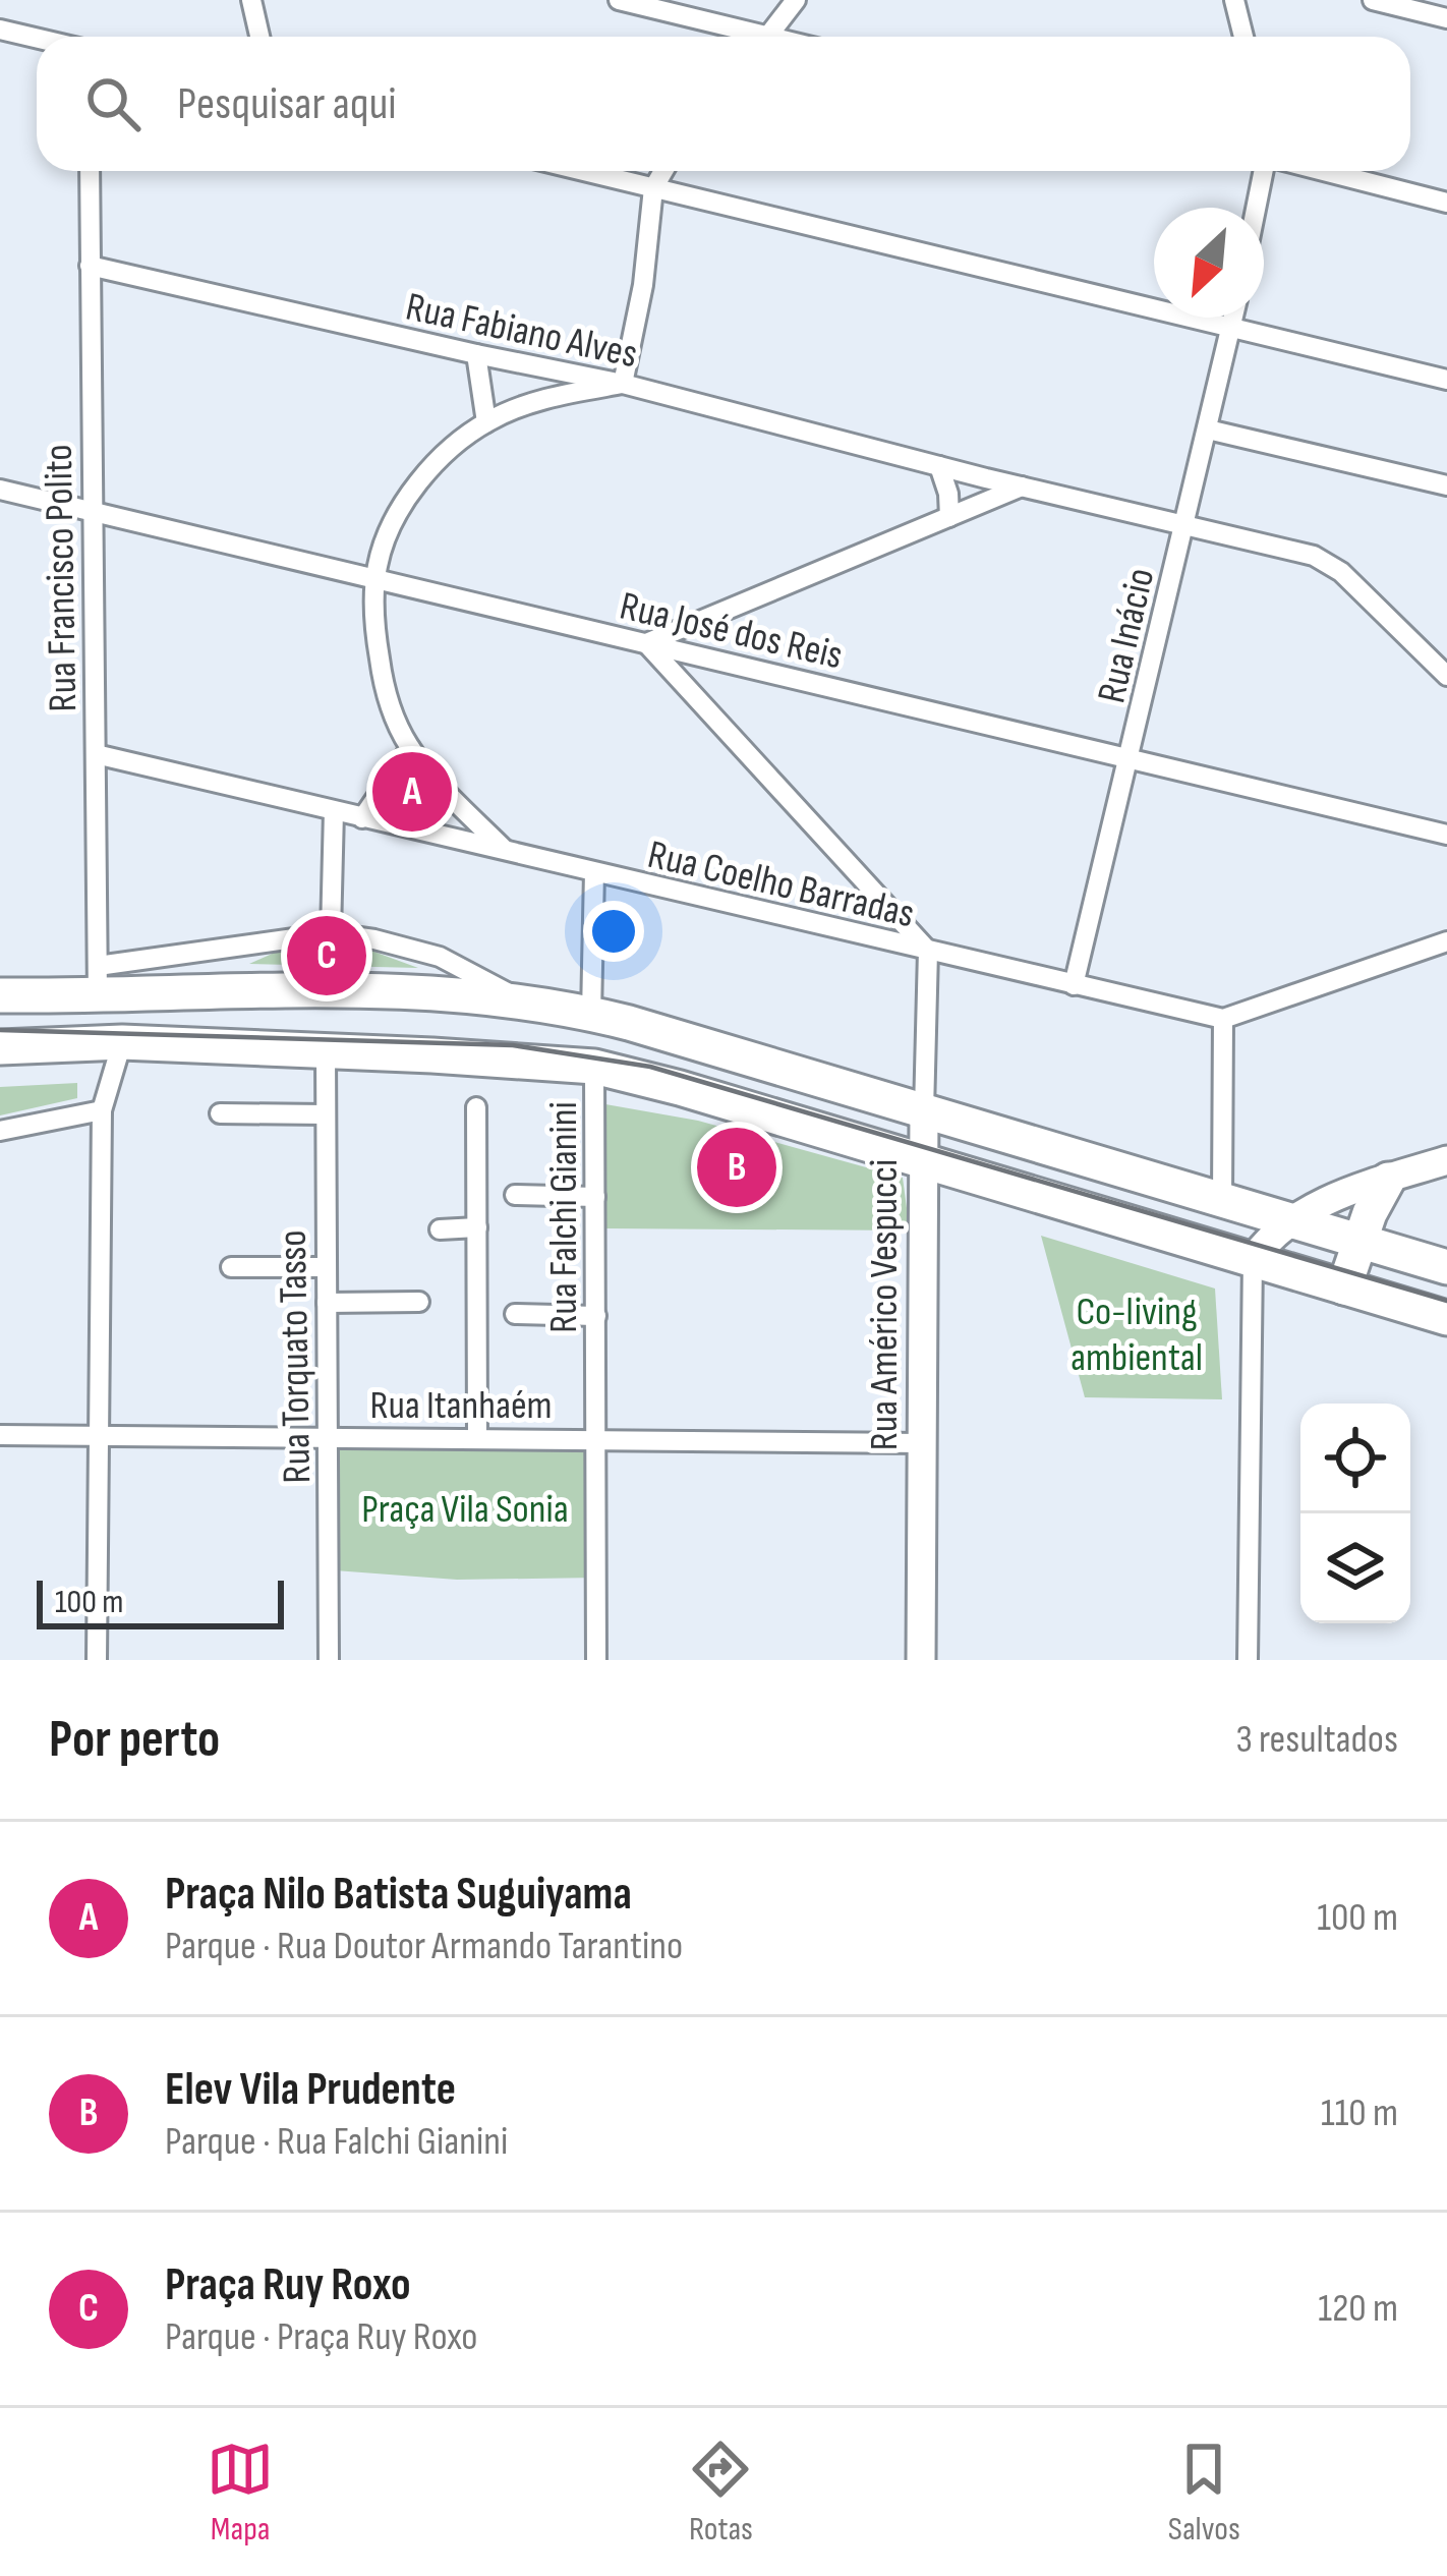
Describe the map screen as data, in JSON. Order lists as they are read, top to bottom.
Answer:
{
  "streets": {
    "street": [
      "Rua Fabiano Alves",
      "Rua Francisco Polito",
      "Rua José dos Reis",
      "Rua Inácio",
      "Rua Coelho Barradas",
      "Rua Falchi Gianini",
      "Rua Américo Vespucci",
      "Rua Torquato Tasso",
      "Rua Itanhaém"
    ]
  },
  "crossings": [
    ["Rua Fabiano Alves", "Rua Francisco Polito"],
    ["Rua Fabiano Alves", "Rua Inácio"],
    ["Rua Francisco Polito", "Rua José dos Reis"],
    ["Rua Francisco Polito", "Rua Coelho Barradas"],
    ["Rua José dos Reis", "Rua Inácio"],
    ["Rua Inácio", "Rua Coelho Barradas"],
    ["Rua Coelho Barradas", "Rua Américo Vespucci"],
    ["Rua Falchi Gianini", "Rua Itanhaém"],
    ["Rua Américo Vespucci", "Rua Itanhaém"],
    ["Rua Torquato Tasso", "Rua Itanhaém"]
  ],
  "parks": ["Co-living ambiental", "Praça Vila Sonia"],
  "scale_bar": "100 m",
  "north": "bottom left",
  "page": {
    "search": "Pesquisar aqui",
    "pins": ["A", "C", "B"],
    "scale": "100 m",
    "heading": ["Por perto", "3 resultados"],
    "list": [
      {
        "mark": "A",
        "name": "Praça Nilo Batista Suguiyama",
        "note": "Parque · Rua Doutor Armando Tarantino",
        "value": "100 m"
      },
      {
        "mark": "B",
        "name": "Elev Vila Prudente",
        "note": "Parque · Rua Falchi Gianini",
        "value": "110 m"
      },
      {
        "mark": "C",
        "name": "Praça Ruy Roxo",
        "note": "Parque · Praça Ruy Roxo",
        "value": "120 m"
      }
    ],
    "nav": ["Mapa", "Rotas", "Salvos"]
  }
}
